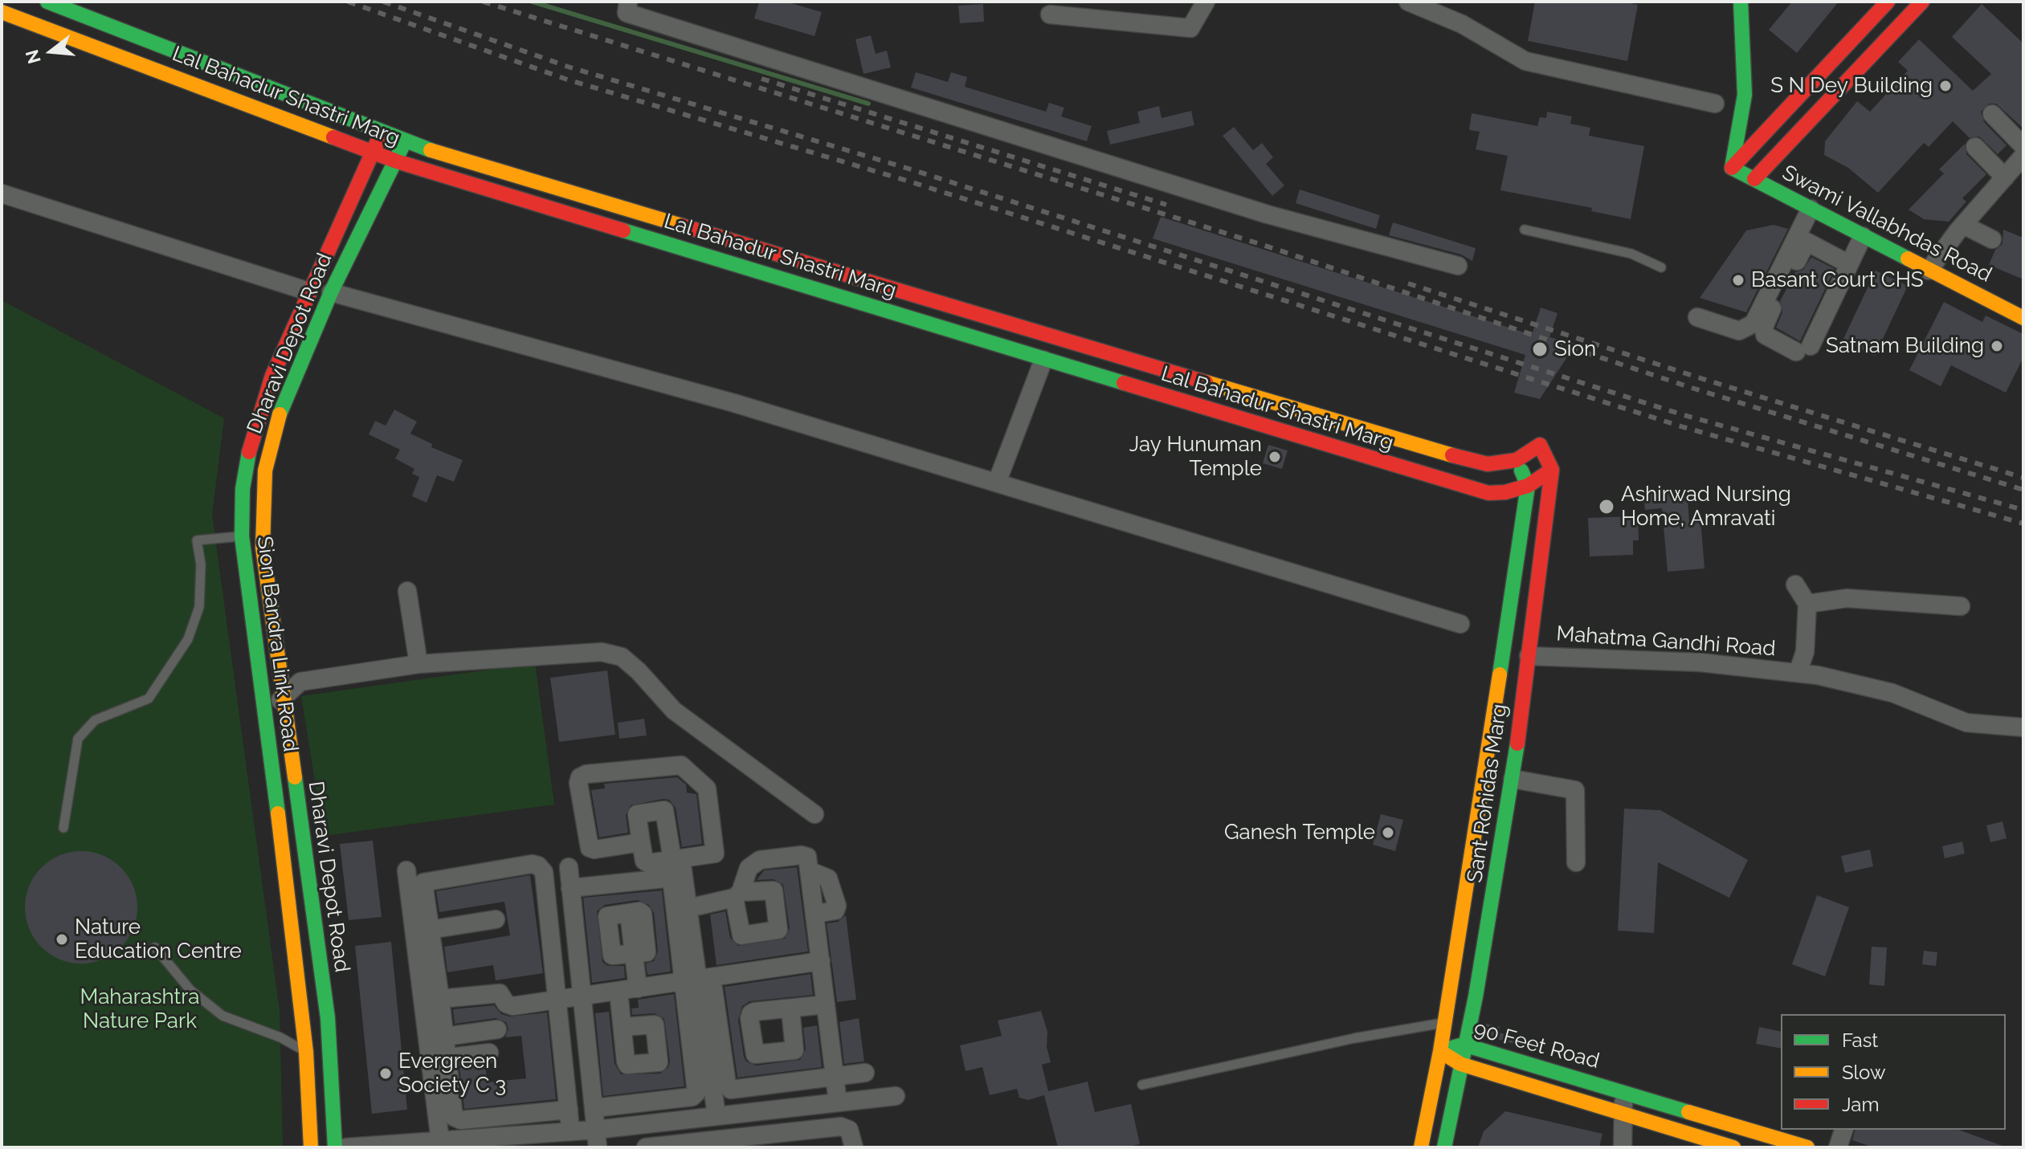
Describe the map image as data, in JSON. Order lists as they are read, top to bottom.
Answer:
{
  "streets": {
    "main road": [
      "Lal Bahadur Shastri Marg",
      "Swami Vallabhdas Road",
      "Dharavi Depot Road",
      "Sion Bandra Link Road",
      "Sant Rohidas Marg",
      "90 Feet Road"
    ],
    "street": ["Mahatma Gandhi Road"]
  },
  "crossings": [
    ["Lal Bahadur Shastri Marg", "Dharavi Depot Road"],
    ["Lal Bahadur Shastri Marg", "Sion Bandra Link Road"],
    ["Lal Bahadur Shastri Marg", "Sant Rohidas Marg"],
    ["Mahatma Gandhi Road", "Sant Rohidas Marg"],
    ["Sant Rohidas Marg", "90 Feet Road"]
  ],
  "parks": ["Maharashtra Nature Park"],
  "places": [
    "S N Dey Building",
    "Basant Court CHS",
    "Satnam Building",
    "Sion",
    "Jay Hunuman Temple",
    "Ashirwad Nursing Home, Amravati",
    "Ganesh Temple",
    "Nature Education Centre",
    "Evergreen Society C 3"
  ],
  "legend": ["Fast", "Slow", "Jam"],
  "north": "left"
}
